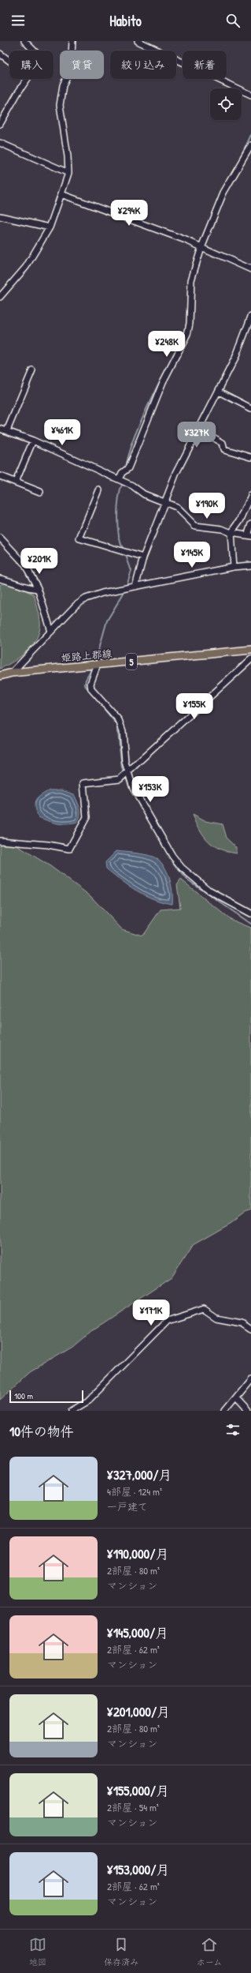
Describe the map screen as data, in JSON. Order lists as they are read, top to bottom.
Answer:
{
  "streets": {
    "main road": ["姫路上郡線", "5"]
  },
  "scale_bar": "100 m",
  "page": {
    "header": "Habito",
    "chip": [
      "購入",
      "賃貸",
      "絞り込み",
      "新着"
    ],
    "price": [
      "¥294K",
      "¥248K",
      "¥461K",
      "¥327K",
      "¥190K",
      "¥145K",
      "¥201K",
      "¥155K",
      "¥153K",
      "¥171K"
    ],
    "scale": "100 m",
    "heading": "10件の物件",
    "list": [
      {
        "name": "¥327,000/月",
        "note": "4部屋 · 124 m² · 一戸建て"
      },
      {
        "name": "¥190,000/月",
        "note": "2部屋 · 80 m² · マンション"
      },
      {
        "name": "¥145,000/月",
        "note": "2部屋 · 62 m² · マンション"
      },
      {
        "name": "¥201,000/月",
        "note": "2部屋 · 80 m² · マンション"
      },
      {
        "name": "¥155,000/月",
        "note": "2部屋 · 54 m² · マンション"
      },
      {
        "name": "¥153,000/月",
        "note": "2部屋 · 62 m² · マンション"
      }
    ],
    "tabs": ["地図", "保存済み", "ホーム"]
  }
}
